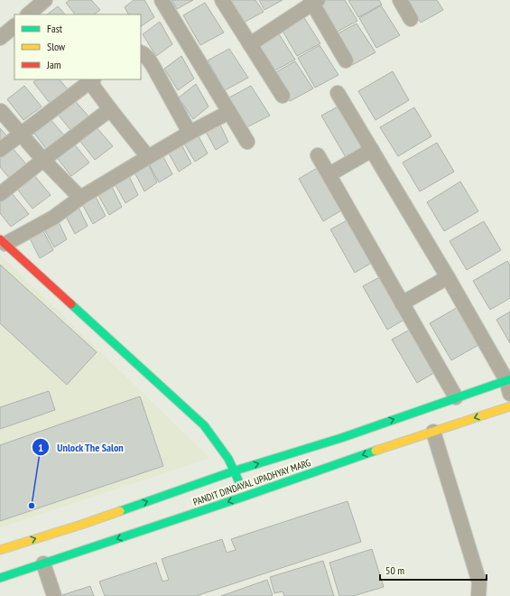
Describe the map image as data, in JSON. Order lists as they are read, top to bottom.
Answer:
{
  "streets": {
    "street": ["PANDIT DINDAYAL UPADHYAY MARG"]
  },
  "places": ["Unlock The Salon"],
  "legend": ["Fast", "Slow", "Jam"],
  "scale_bar": "50 m"
}
